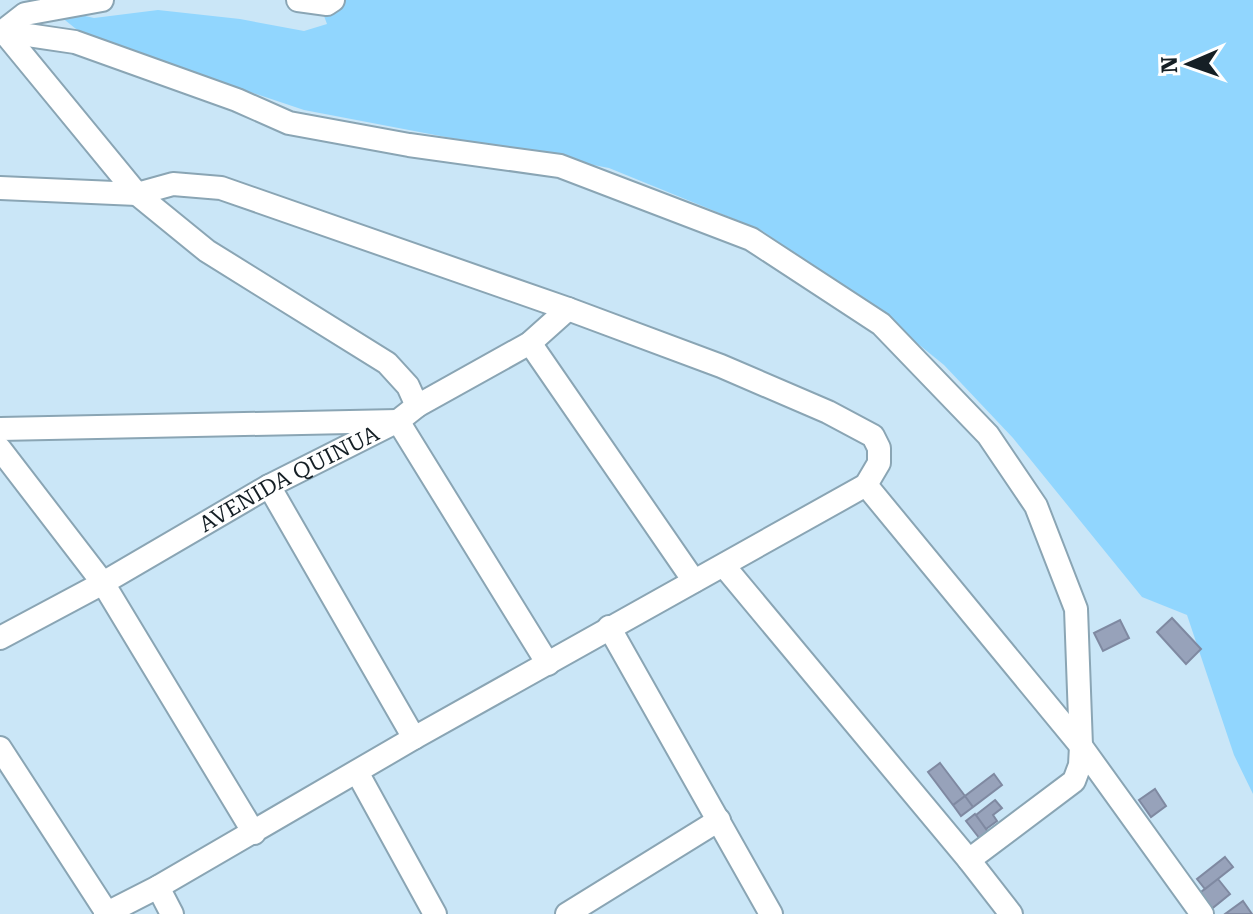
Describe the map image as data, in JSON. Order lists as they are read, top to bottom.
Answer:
{
  "streets": {
    "street": ["AVENIDA QUINUA"]
  },
  "north": "left"
}
